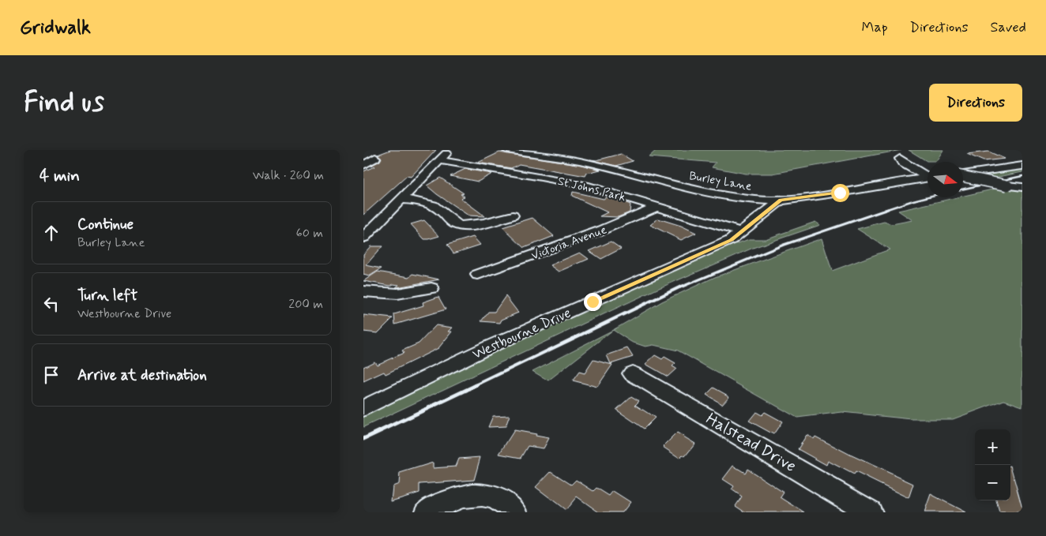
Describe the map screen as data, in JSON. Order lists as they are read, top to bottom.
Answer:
{
  "streets": {
    "street": [
      "Burley Lane",
      "St Johns Park",
      "Victoria Avenue",
      "Westbourne Drive",
      "Halstead Drive"
    ]
  },
  "crossings": [
    ["Burley Lane", "Westbourne Drive"],
    ["St Johns Park", "Victoria Avenue"],
    ["St Johns Park", "Westbourne Drive"]
  ],
  "north": "right",
  "page": {
    "header": "Gridwalk",
    "nav": ["Map", "Directions", "Saved"],
    "buttons": "Directions",
    "title": "Find us",
    "heading": ["4 min", "Walk · 260 m"],
    "list": [
      ["Continue", "Burley Lane", "60 m"],
      ["Turn left", "Westbourne Drive", "200 m"],
      "Arrive at destination"
    ],
    "map_buttons": ["+", "−"]
  }
}
